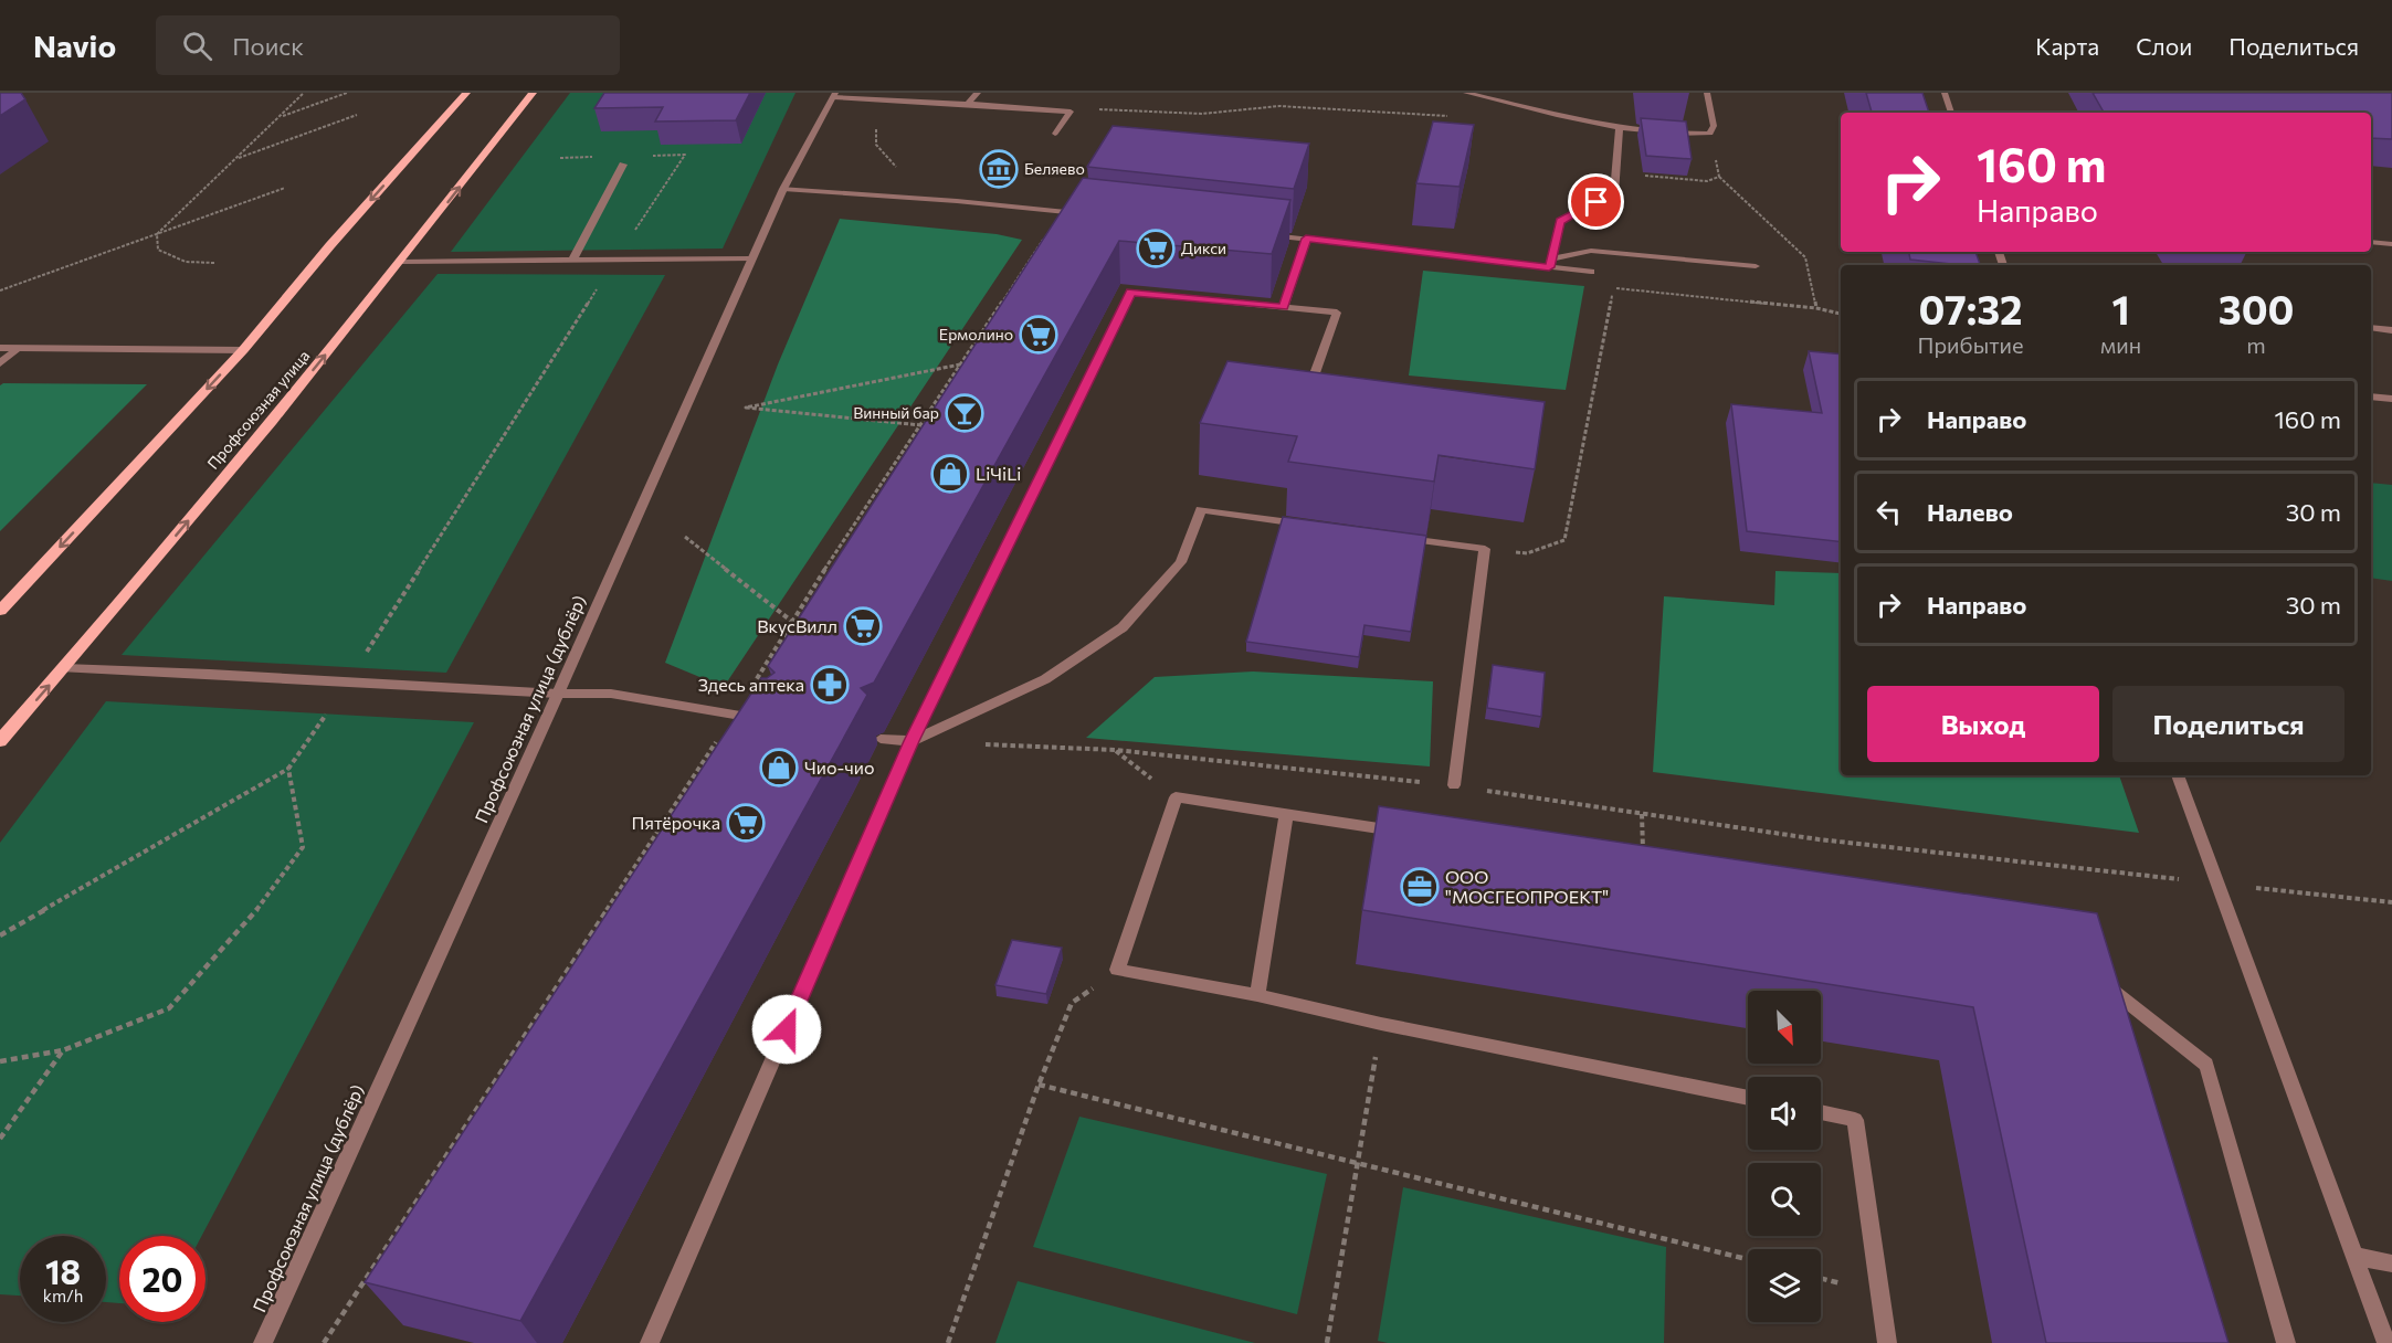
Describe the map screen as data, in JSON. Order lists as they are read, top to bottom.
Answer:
{
  "streets": {
    "main road": ["Профсоюзная улица"],
    "street": ["Профсоюзная улица (дублёр)"]
  },
  "places": {
    "museum": ["Беляево"],
    "supermarket": [
      "Дикси",
      "Ермолино",
      "ВкусВилл",
      "Пятёрочка"
    ],
    "bar": ["Винный бар"],
    "shop": ["LiЧiLi", "Чио-чио"],
    "pharmacy": ["Здесь аптека"],
    "office": ["ООО \"МОСГЕОПРОЕКТ\""]
  },
  "north": "bottom right",
  "page": {
    "header": "Navio",
    "search": "Поиск",
    "nav": ["Карта", "Слои", "Поделиться"],
    "turn": ["160 m", "Направо"],
    "eta": [
      "07:32",
      "Прибытие",
      "1",
      "мин",
      "300",
      "m"
    ],
    "list": [
      {
        "name": "Направо",
        "value": "160 m"
      },
      {
        "name": "Налево",
        "value": "30 m"
      },
      {
        "name": "Направо",
        "value": "30 m"
      }
    ],
    "buttons": ["Выход", "Поделиться"],
    "speed": "18 km/h",
    "limit": "20"
  }
}
